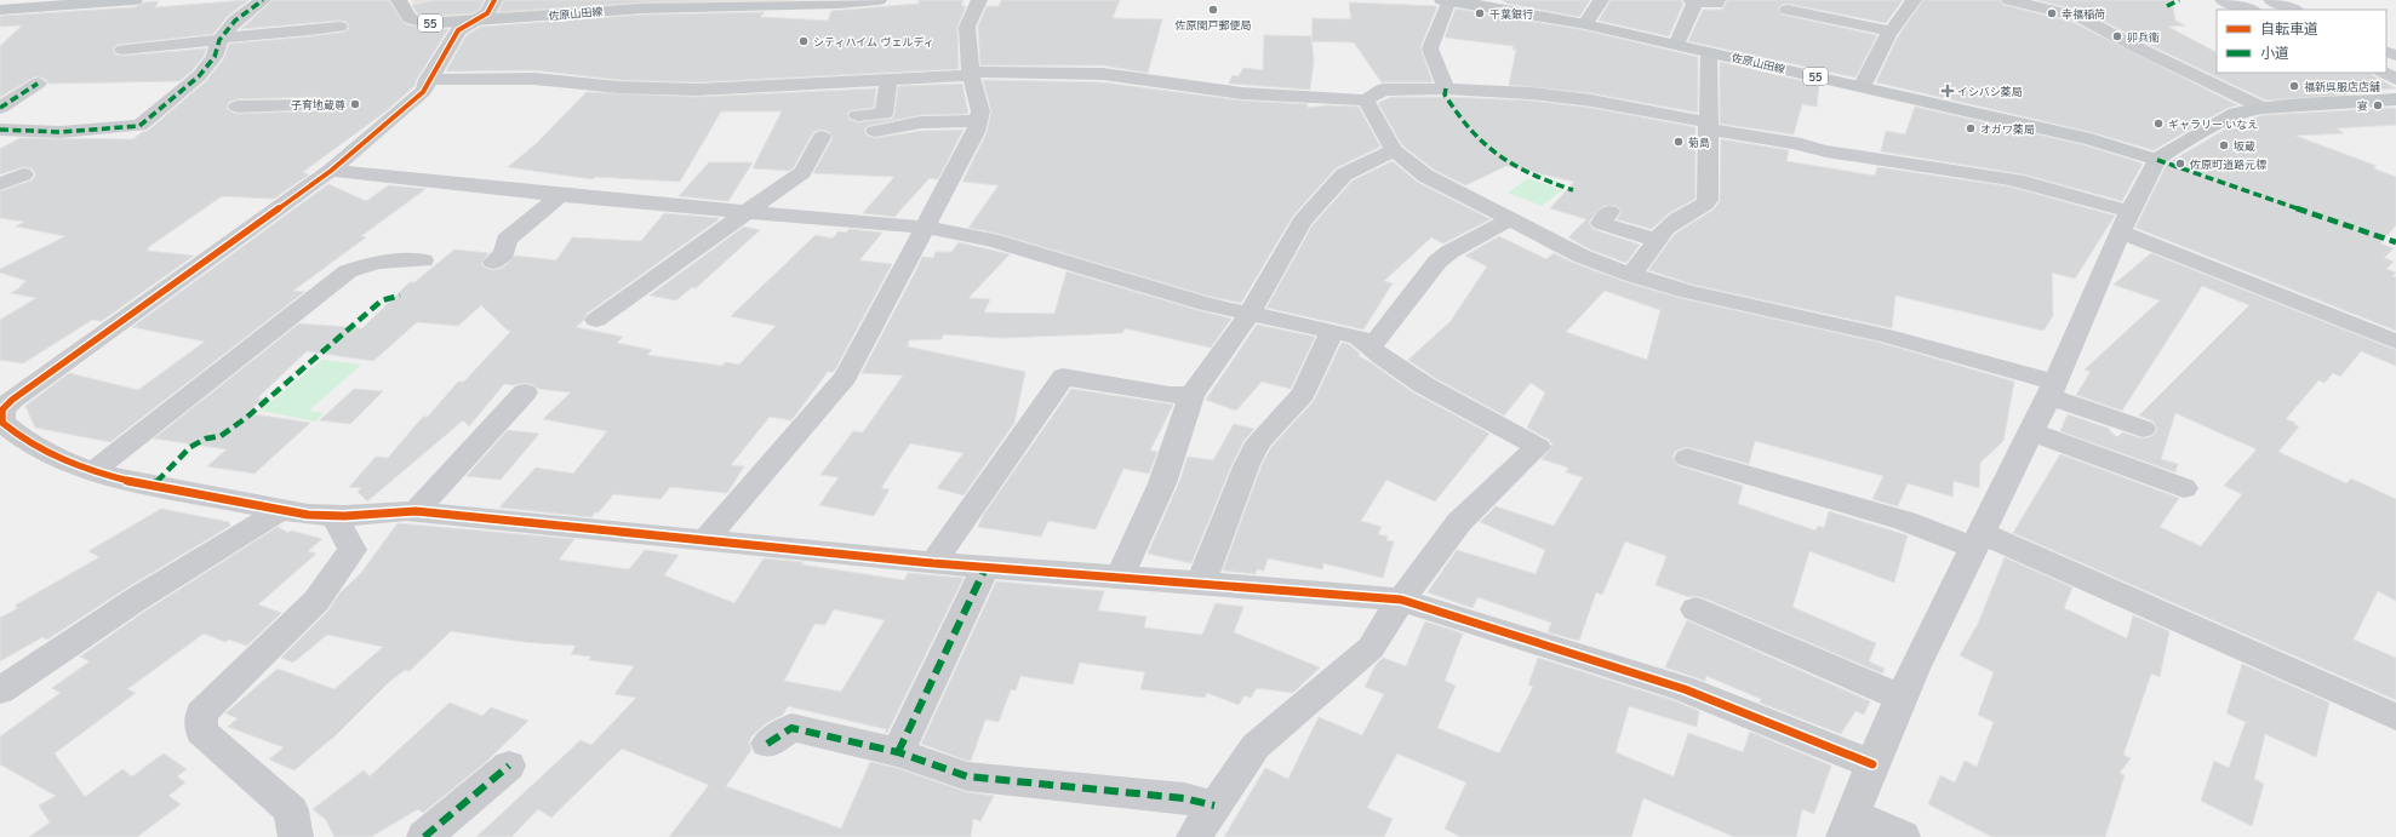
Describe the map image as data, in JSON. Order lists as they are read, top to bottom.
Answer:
{
  "streets": {
    "main road": ["佐原山田線", "55"]
  },
  "places": {
    "other": [
      "佐原関戸郵便局",
      "千葉銀行",
      "幸福稲荷",
      "卯兵衞",
      "シティハイム ヴェルディ",
      "福新呉服店店舗",
      "子育地蔵尊",
      "宴",
      "ギャラリー いなえ",
      "オガワ薬局",
      "菊島",
      "坂蔵",
      "佐原町道路元標"
    ],
    "health": ["イシバシ薬局"]
  },
  "legend": ["自転車道", "小道"]
}
